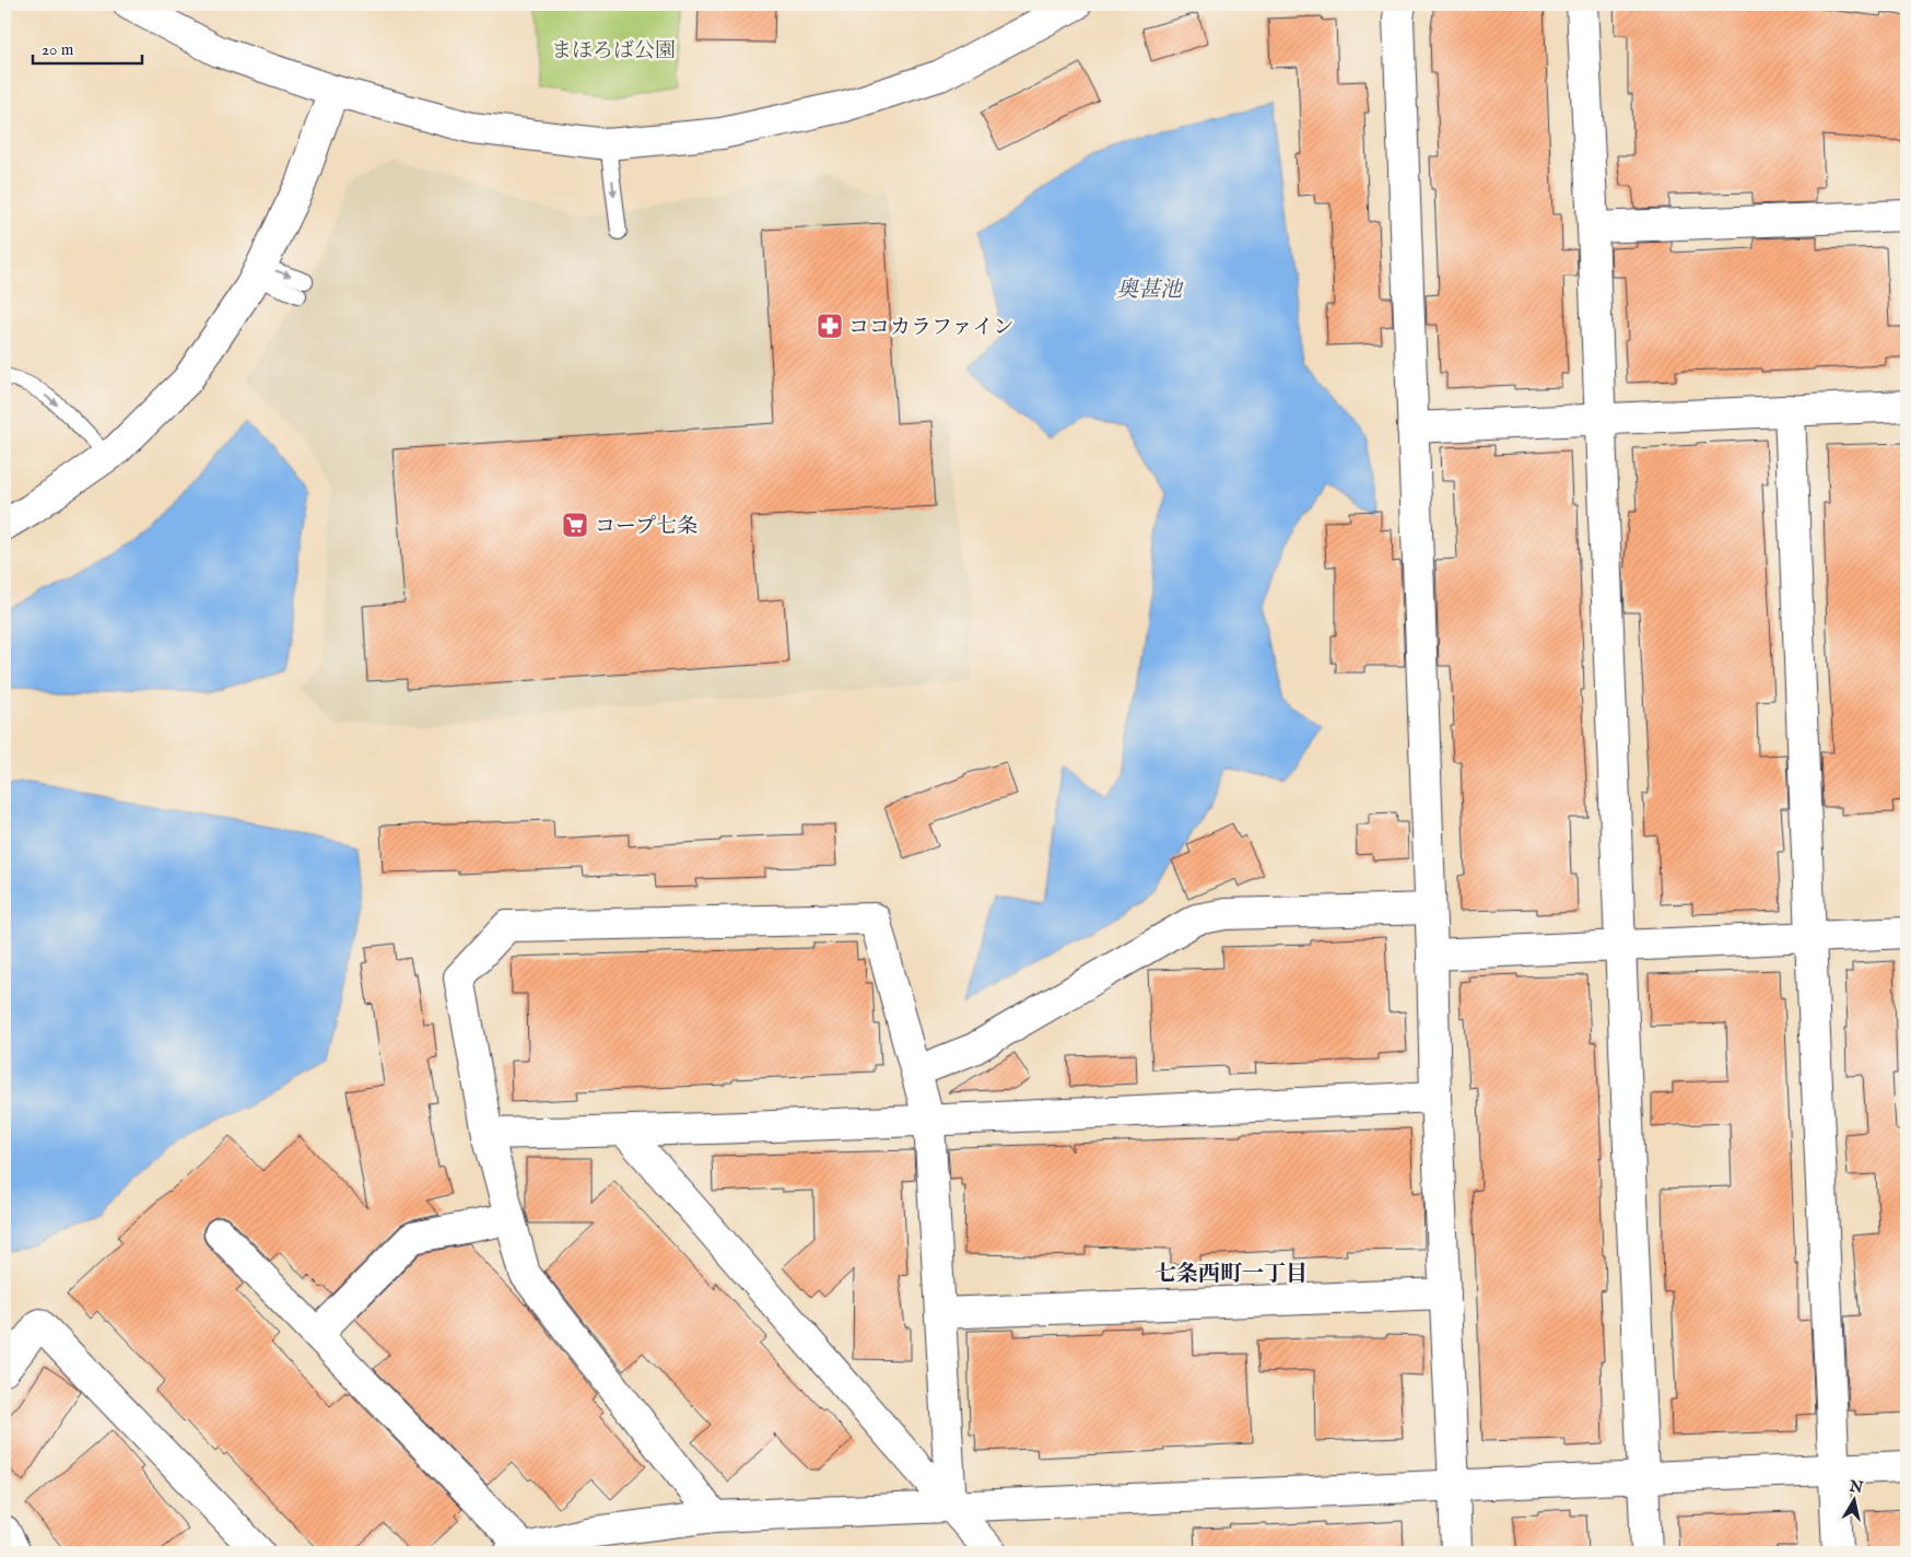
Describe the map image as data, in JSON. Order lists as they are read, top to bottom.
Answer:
{
  "districts": ["七条西町一丁目"],
  "water": ["奥甚池"],
  "parks": ["まほろば公園"],
  "places": {
    "pharmacy": ["ココカラファイン"],
    "supermarket": ["コープ七条"]
  },
  "scale_bar": "20 m",
  "north": "top"
}
